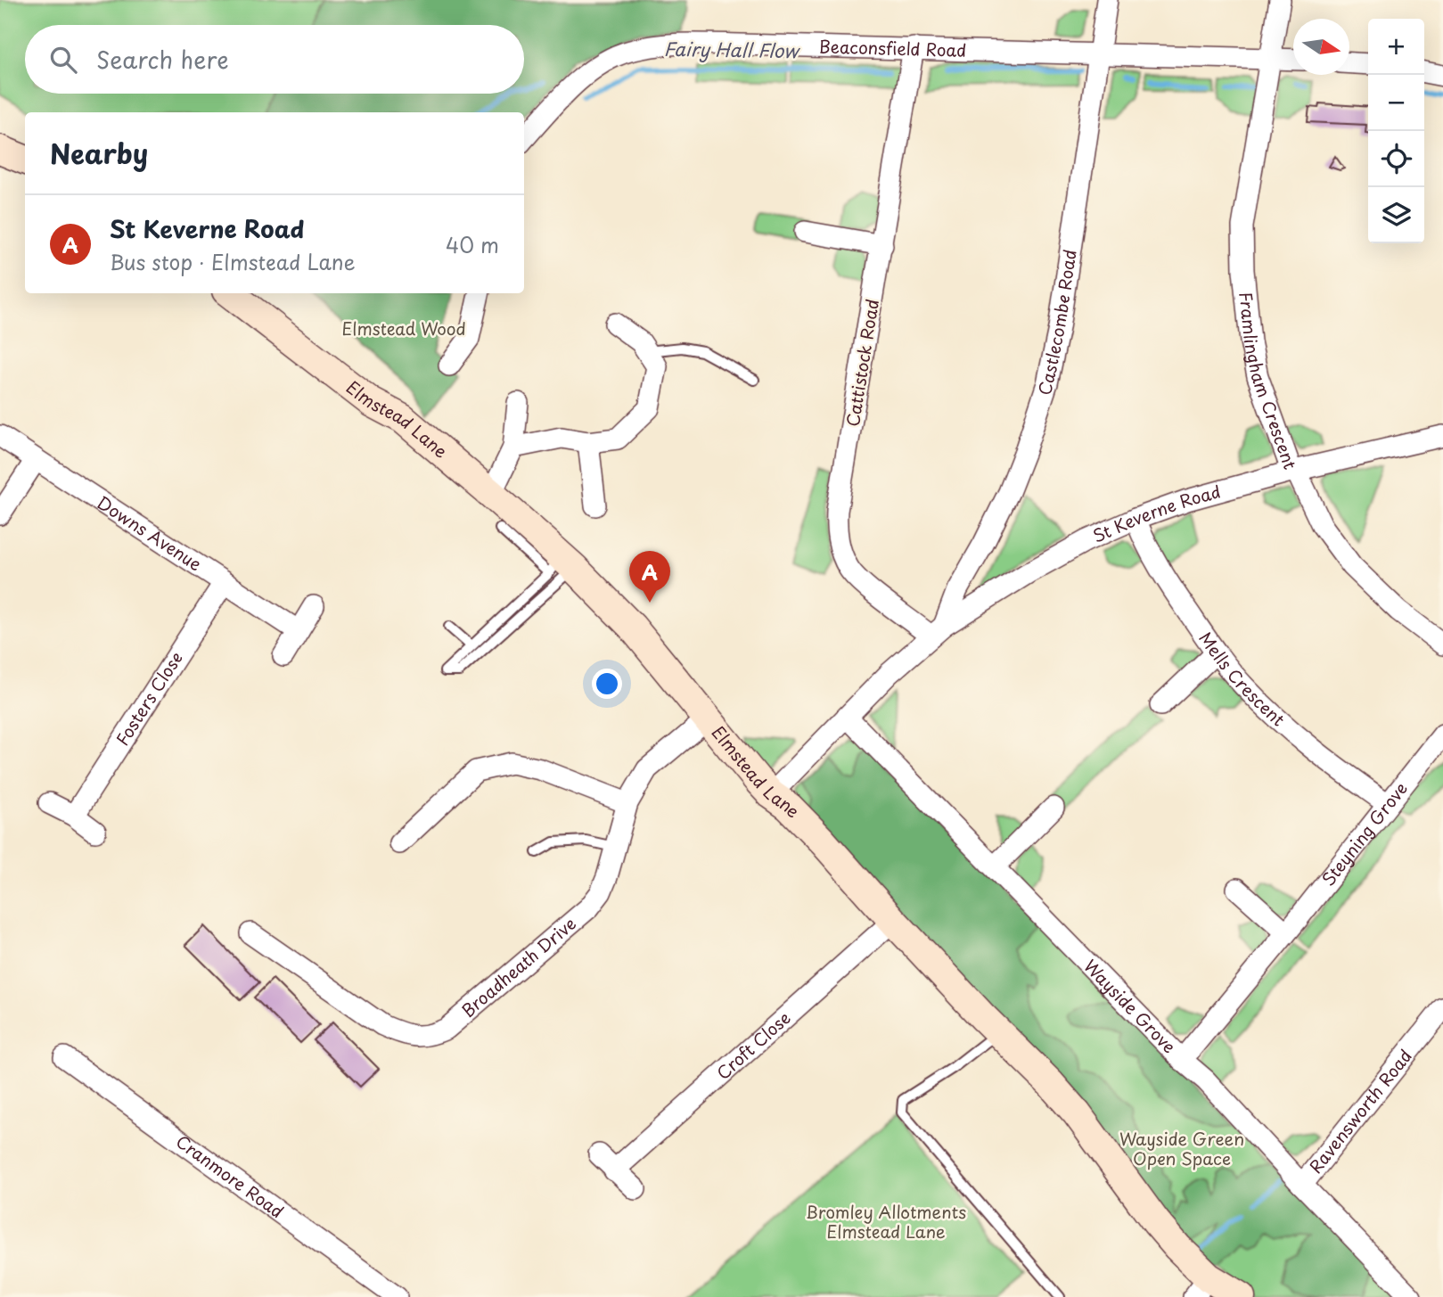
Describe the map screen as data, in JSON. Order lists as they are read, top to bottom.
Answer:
{
  "streets": {
    "street": [
      "Beaconsfield Road",
      "Castlecombe Road",
      "Cattistock Road",
      "Framlingham Crescent",
      "Elmstead Lane",
      "St Keverne Road",
      "Downs Avenue",
      "Mells Crescent",
      "Fosters Close",
      "Steyning Grove",
      "Broadheath Drive",
      "Wayside Grove",
      "Croft Close",
      "Ravensworth Road",
      "Cranmore Road"
    ]
  },
  "crossings": [
    ["Beaconsfield Road", "Castlecombe Road"],
    ["Beaconsfield Road", "Cattistock Road"],
    ["Beaconsfield Road", "Framlingham Crescent"],
    ["Castlecombe Road", "Cattistock Road"],
    ["Castlecombe Road", "St Keverne Road"],
    ["Cattistock Road", "St Keverne Road"],
    ["Framlingham Crescent", "St Keverne Road"],
    ["Elmstead Lane", "St Keverne Road"],
    ["Elmstead Lane", "Broadheath Drive"],
    ["Elmstead Lane", "Croft Close"],
    ["St Keverne Road", "Mells Crescent"],
    ["St Keverne Road", "Wayside Grove"],
    ["Downs Avenue", "Fosters Close"],
    ["Mells Crescent", "Steyning Grove"],
    ["Steyning Grove", "Wayside Grove"],
    ["Wayside Grove", "Ravensworth Road"]
  ],
  "water": ["Fairy Hall Flow"],
  "parks": ["Elmstead Wood", "Wayside Green Open Space", "Bromley Allotments Elmstead Lane"],
  "north": "right",
  "page": {
    "map_buttons": ["+", "−"],
    "search": "Search here",
    "heading": "Nearby",
    "list": [
      {
        "mark": "A",
        "name": "St Keverne Road",
        "note": "Bus stop · Elmstead Lane",
        "value": "40 m"
      }
    ],
    "pins": "A"
  }
}
